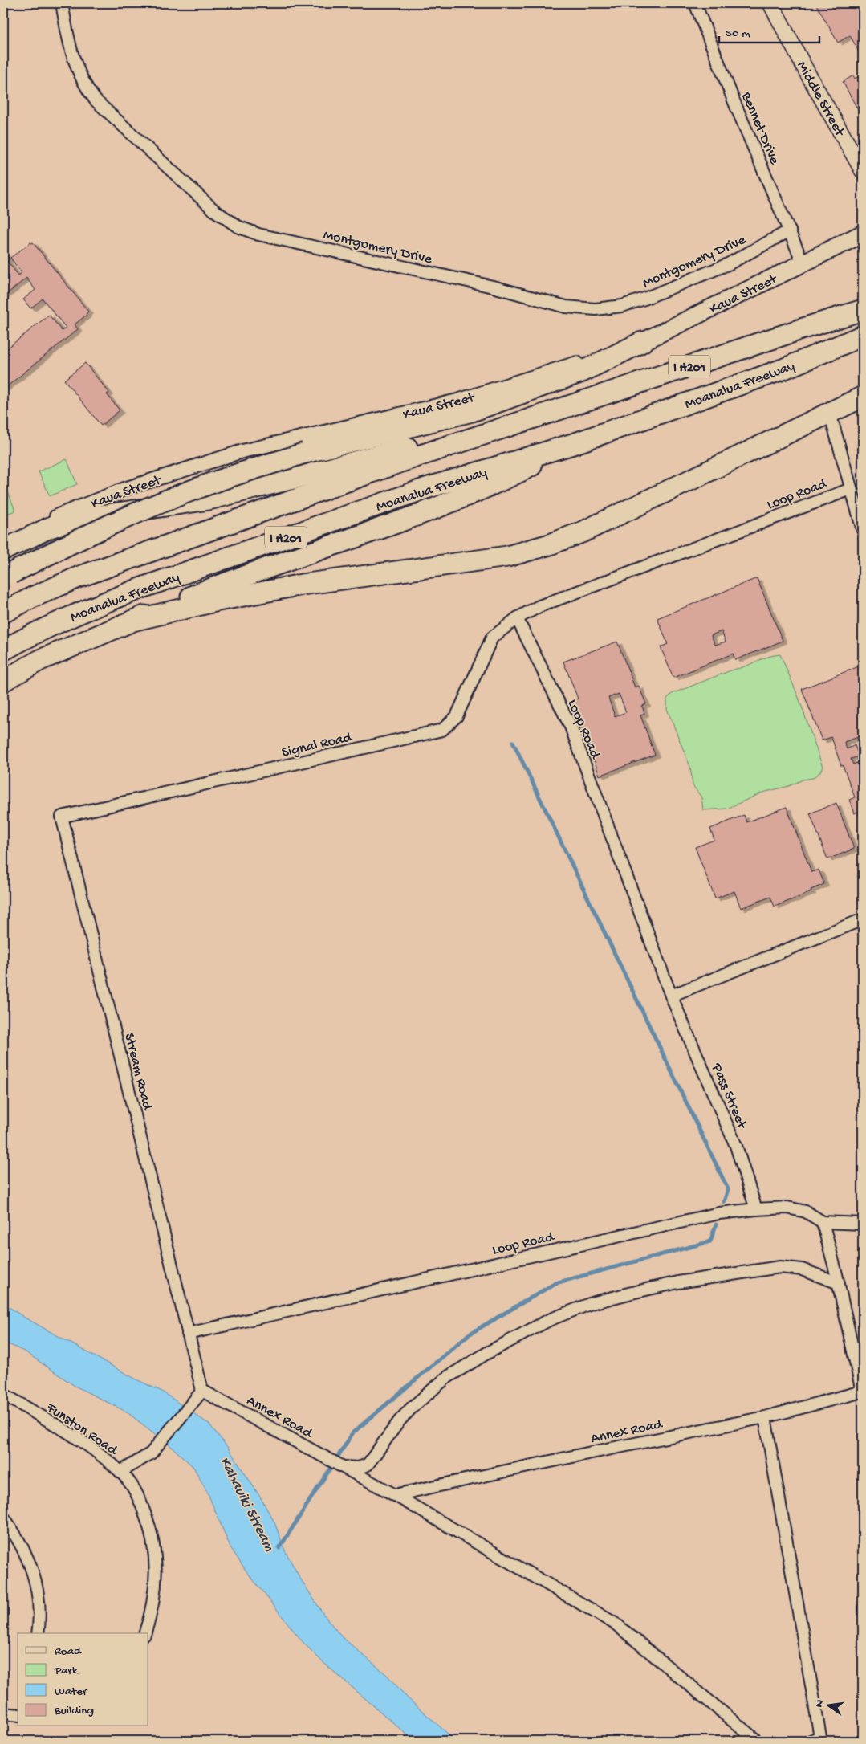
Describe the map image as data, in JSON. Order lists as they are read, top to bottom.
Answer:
{
  "streets": {
    "highway": ["I H201", "Moanalua Freeway"],
    "main road": ["Middle Street", "Kaua Street"],
    "street": [
      "Bennet Drive",
      "Montgomery Drive",
      "Loop Road",
      "Signal Road",
      "Stream Road",
      "Pass Street",
      "Annex Road",
      "Funston Road"
    ]
  },
  "crossings": [
    ["Bennet Drive", "Montgomery Drive"],
    ["Bennet Drive", "Kaua Street"],
    ["Loop Road", "Signal Road"],
    ["Loop Road", "Stream Road"],
    ["Loop Road", "Pass Street"],
    ["Signal Road", "Stream Road"]
  ],
  "water": ["Kahauiki Stream"],
  "legend": [
    "Road",
    "Park",
    "Water",
    "Building"
  ],
  "scale_bar": "50 m",
  "north": "left"
}
